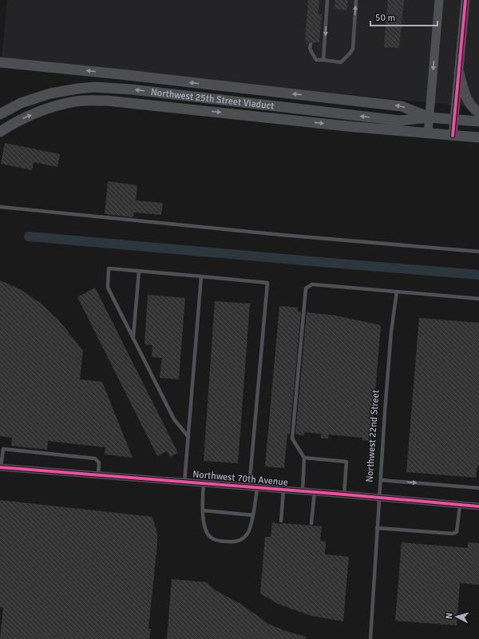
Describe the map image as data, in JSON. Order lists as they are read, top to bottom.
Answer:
{
  "streets": {
    "main road": ["Northwest 25th Street Viaduct"],
    "street": ["Northwest 70th Avenue"],
    "lane": ["Northwest 22nd Street"]
  },
  "crossings": [
    ["Northwest 22nd Street", "Northwest 70th Avenue"]
  ],
  "scale_bar": "50 m",
  "north": "left"
}
